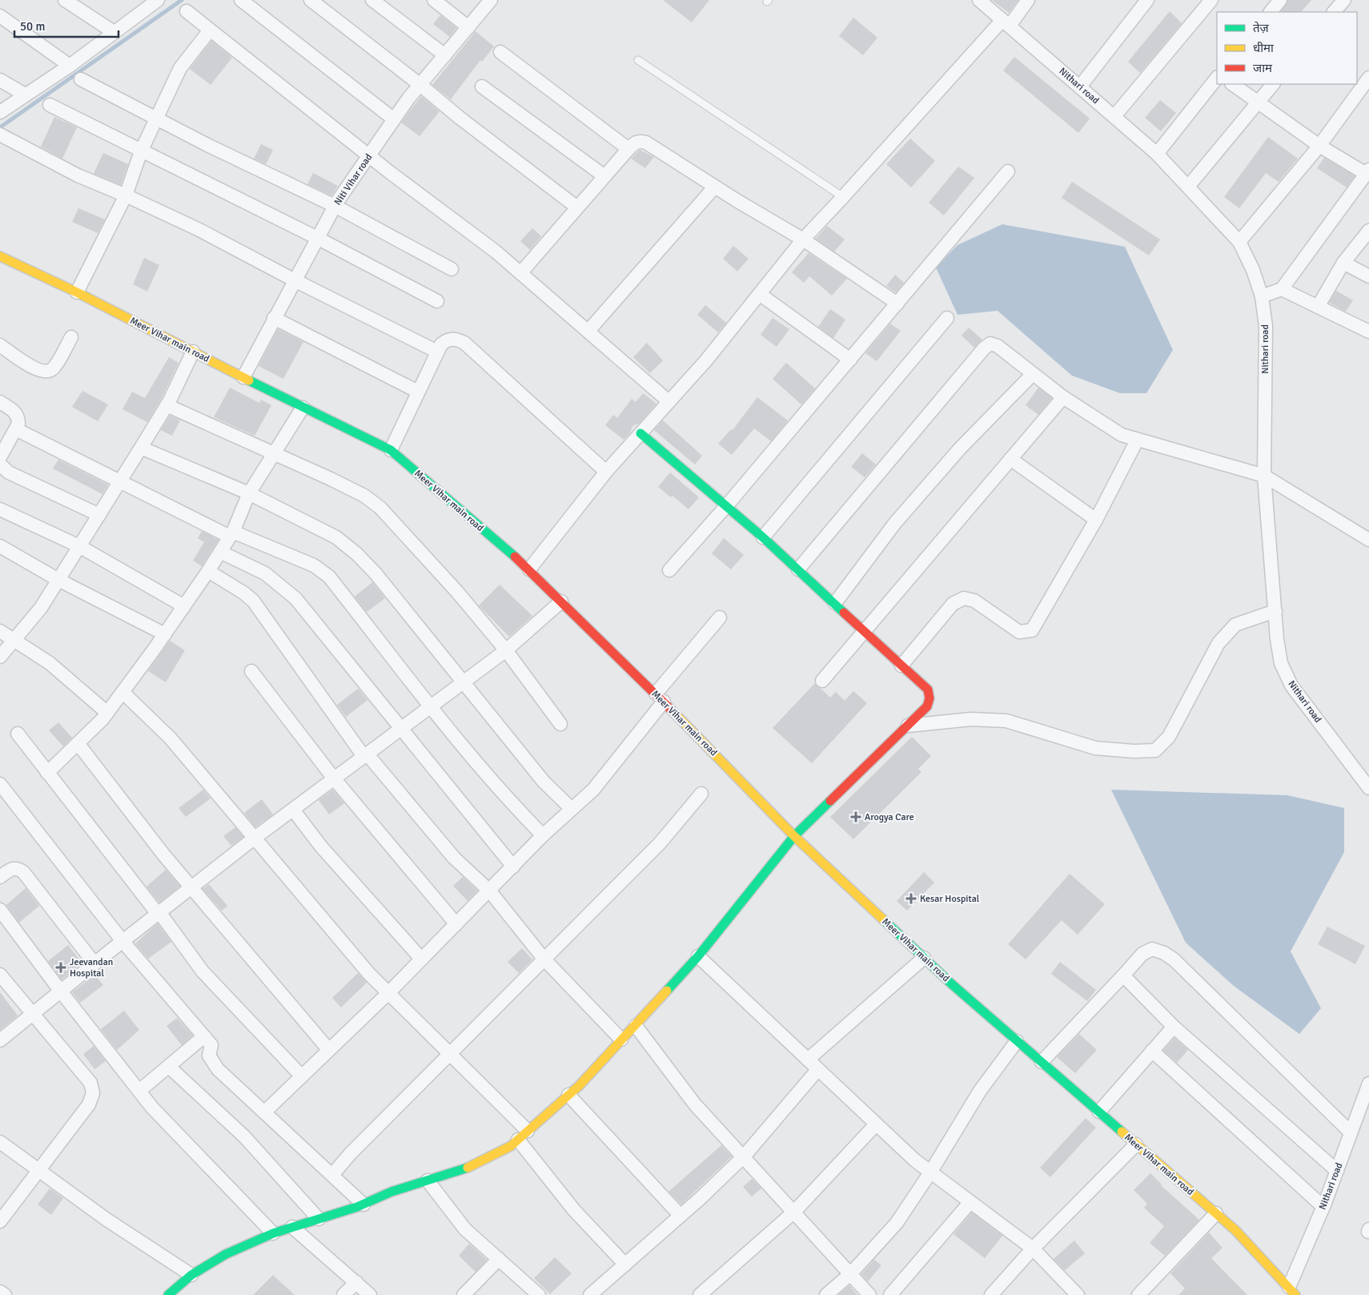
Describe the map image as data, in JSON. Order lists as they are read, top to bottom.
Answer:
{
  "streets": {
    "street": ["Nithari road", "Niti Vihar road", "Meer Vihar main road"]
  },
  "crossings": [
    ["Nithari road", "Meer Vihar main road"],
    ["Niti Vihar road", "Meer Vihar main road"]
  ],
  "places": {
    "health": ["Arogya Care", "Kesar Hospital", "Jeevandan Hospital"]
  },
  "legend": ["तेज़", "धीमा", "जाम"],
  "scale_bar": "50 m"
}
